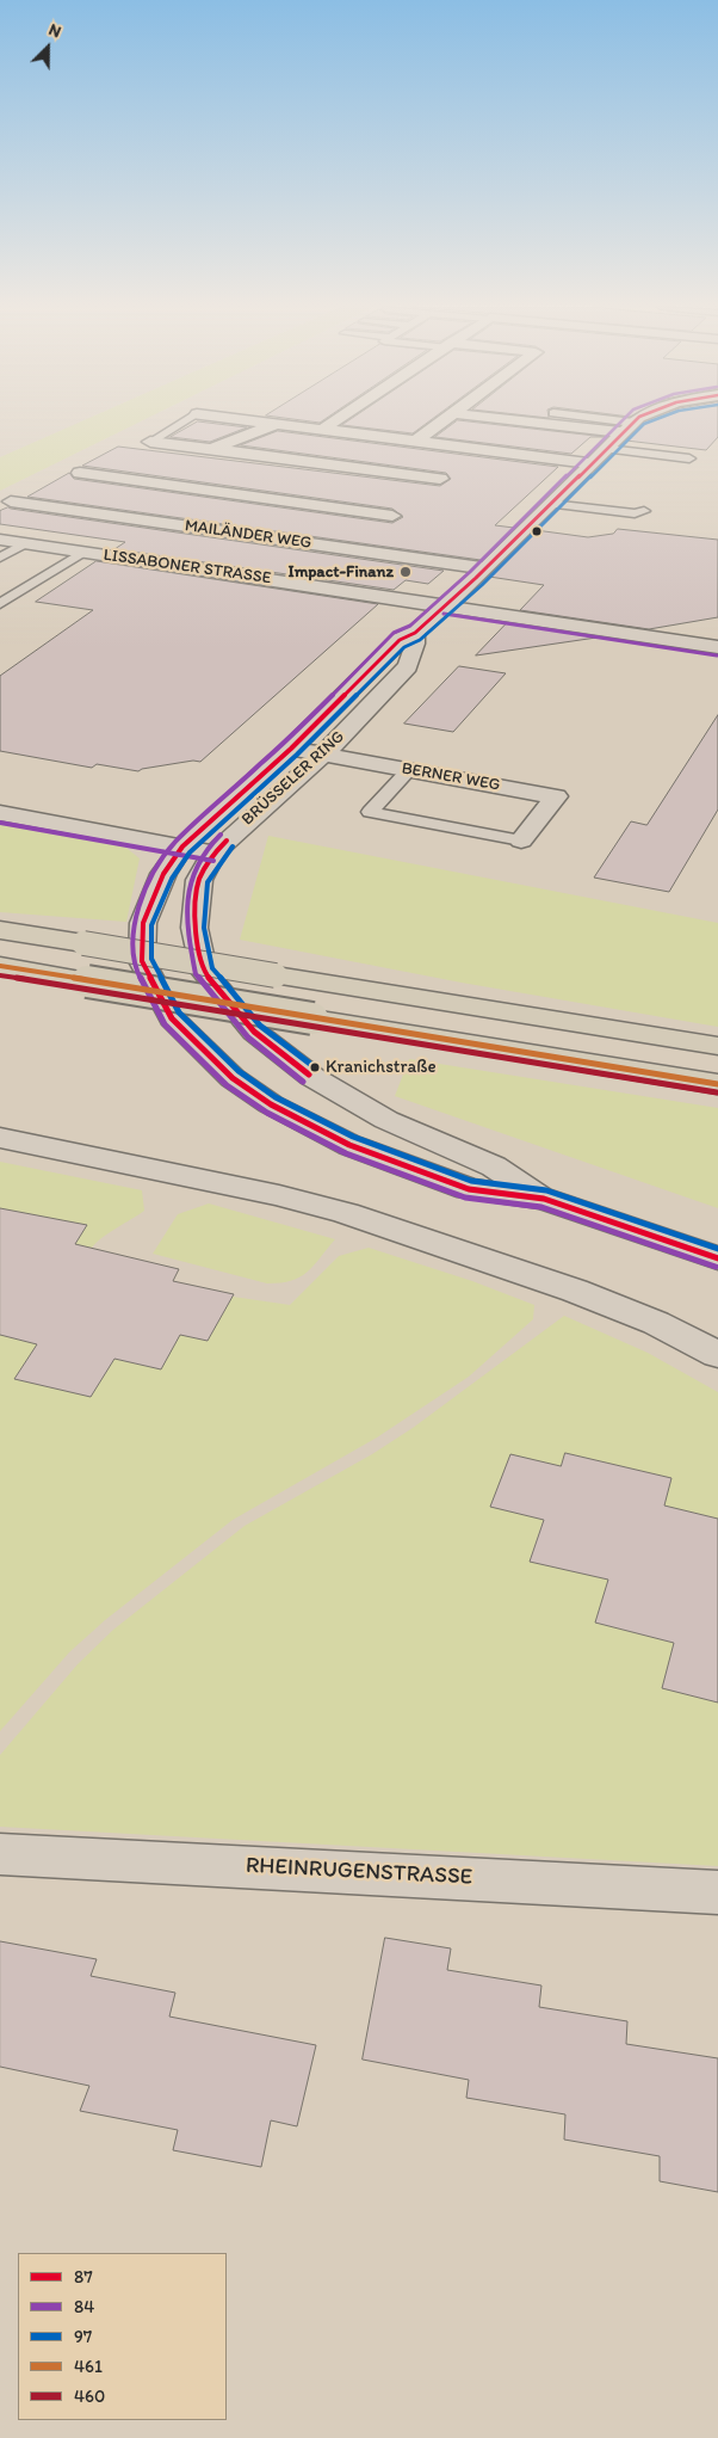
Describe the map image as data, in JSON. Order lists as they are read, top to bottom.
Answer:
{
  "streets": {
    "street": [
      "MAILÄNDER WEG",
      "LISSABONER STRASSE",
      "BERNER WEG",
      "BRÜSSELER RING",
      "RHEINRUGENSTRASSE"
    ]
  },
  "crossings": [
    ["MAILÄNDER WEG", "BRÜSSELER RING"],
    ["LISSABONER STRASSE", "BRÜSSELER RING"],
    ["BERNER WEG", "BRÜSSELER RING"]
  ],
  "places": ["Impact-Finanz", "Kranichstraße"],
  "lines": [
    "transit line 87",
    "transit line 84",
    "transit line 97",
    "transit line 461",
    "transit line 460"
  ],
  "legend": [
    "87",
    "84",
    "97",
    "461",
    "460"
  ],
  "north": "top right"
}
